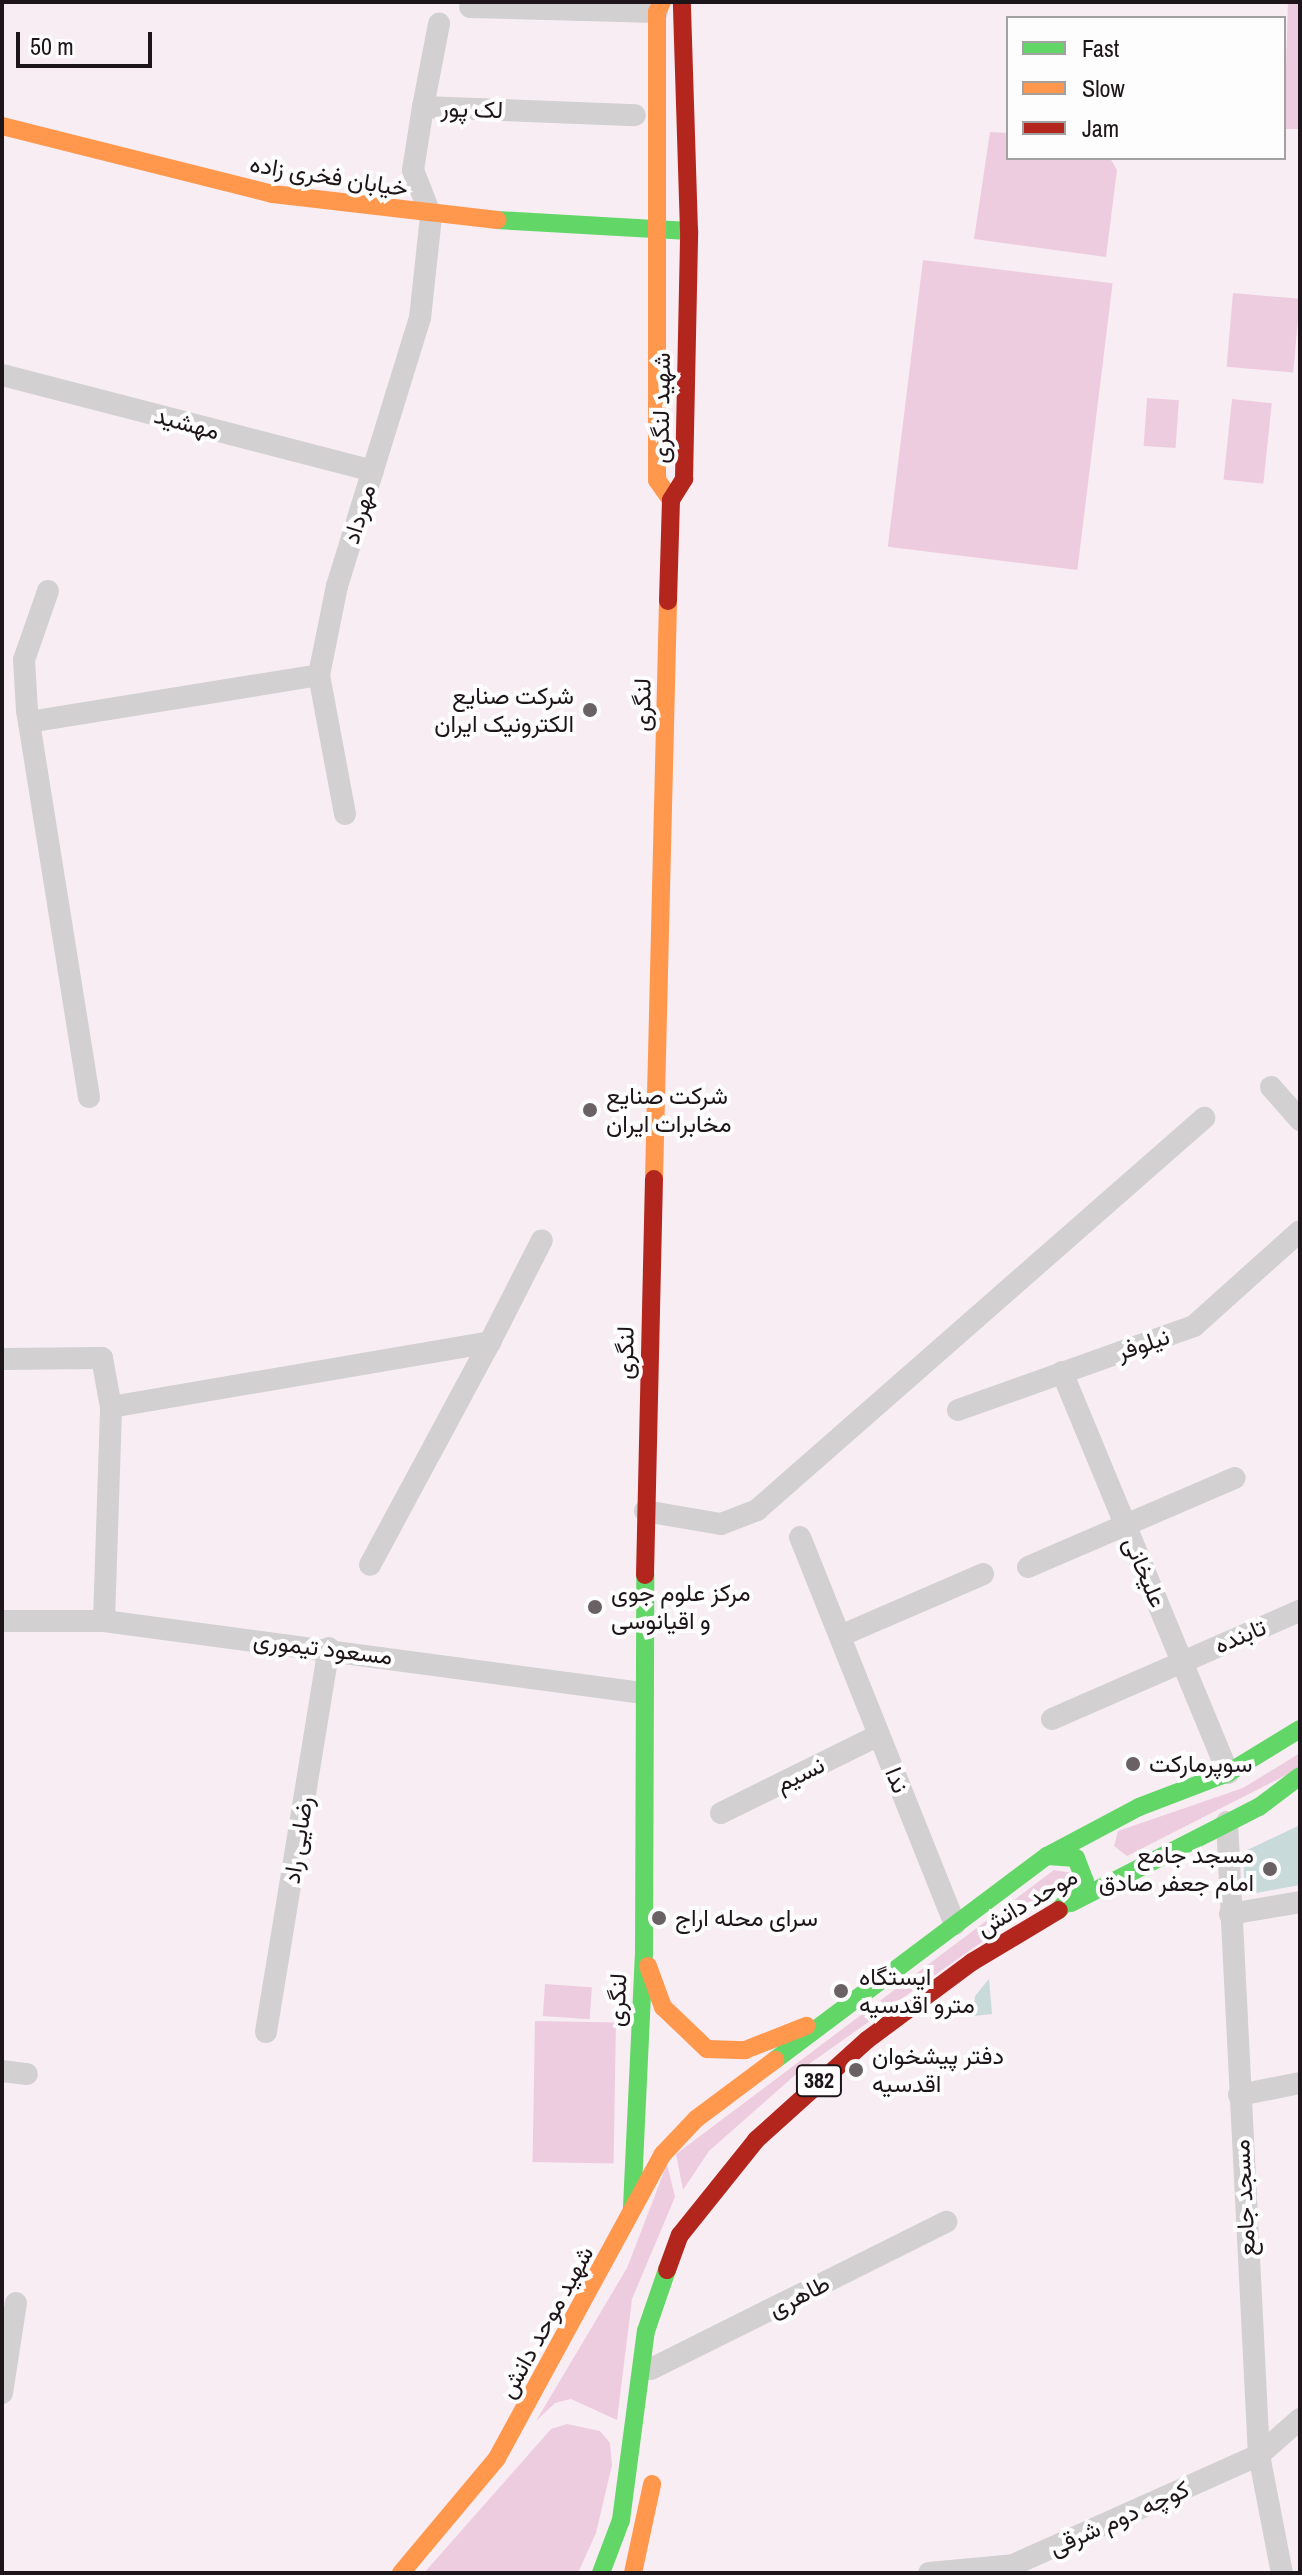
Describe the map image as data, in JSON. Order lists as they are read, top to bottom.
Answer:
{
  "streets": {
    "main road": [
      "خیابان فخری زاده",
      "شهید لنگری",
      "لنگری",
      "موحد دانش",
      "382",
      "شهید موحد دانش"
    ],
    "street": [
      "لک پور",
      "مهشید",
      "مهرداد",
      "نیلوفر",
      "علیخانی",
      "تابنده",
      "مسعود تیموری",
      "نسیم",
      "ندا",
      "رضایی راد",
      "مسجد جامع",
      "طاهری",
      "کوچه دوم شرقی"
    ]
  },
  "crossings": [
    ["لک پور", "خیابان فخری زاده"],
    ["لک پور", "مهرداد"],
    ["خیابان فخری زاده", "شهید لنگری"],
    ["خیابان فخری زاده", "مهرداد"],
    ["شهید لنگری", "لنگری"],
    ["مهشید", "مهرداد"],
    ["لنگری", "مسعود تیموری"],
    ["لنگری", "موحد دانش"],
    ["لنگری", "شهید موحد دانش"],
    ["نیلوفر", "علیخانی"],
    ["علیخانی", "تابنده"],
    ["علیخانی", "موحد دانش"],
    ["مسعود تیموری", "رضایی راد"],
    ["نسیم", "ندا"],
    ["ندا", "موحد دانش"],
    ["موحد دانش", "382"],
    ["موحد دانش", "مسجد جامع"],
    ["موحد دانش", "شهید موحد دانش"],
    ["مسجد جامع", "کوچه دوم شرقی"]
  ],
  "places": [
    "شرکت صنایع الکترونیک ایران",
    "شرکت صنایع مخابرات ایران",
    "مرکز علوم جوی و اقیانوسی",
    "سوپرمارکت",
    "مسجد جامع امام جعفر صادق",
    "سرای محله اراج",
    "ایستگاه مترو اقدسیه",
    "دفتر پیشخوان اقدسیه"
  ],
  "legend": ["Fast", "Slow", "Jam"],
  "scale_bar": "50 m"
}
